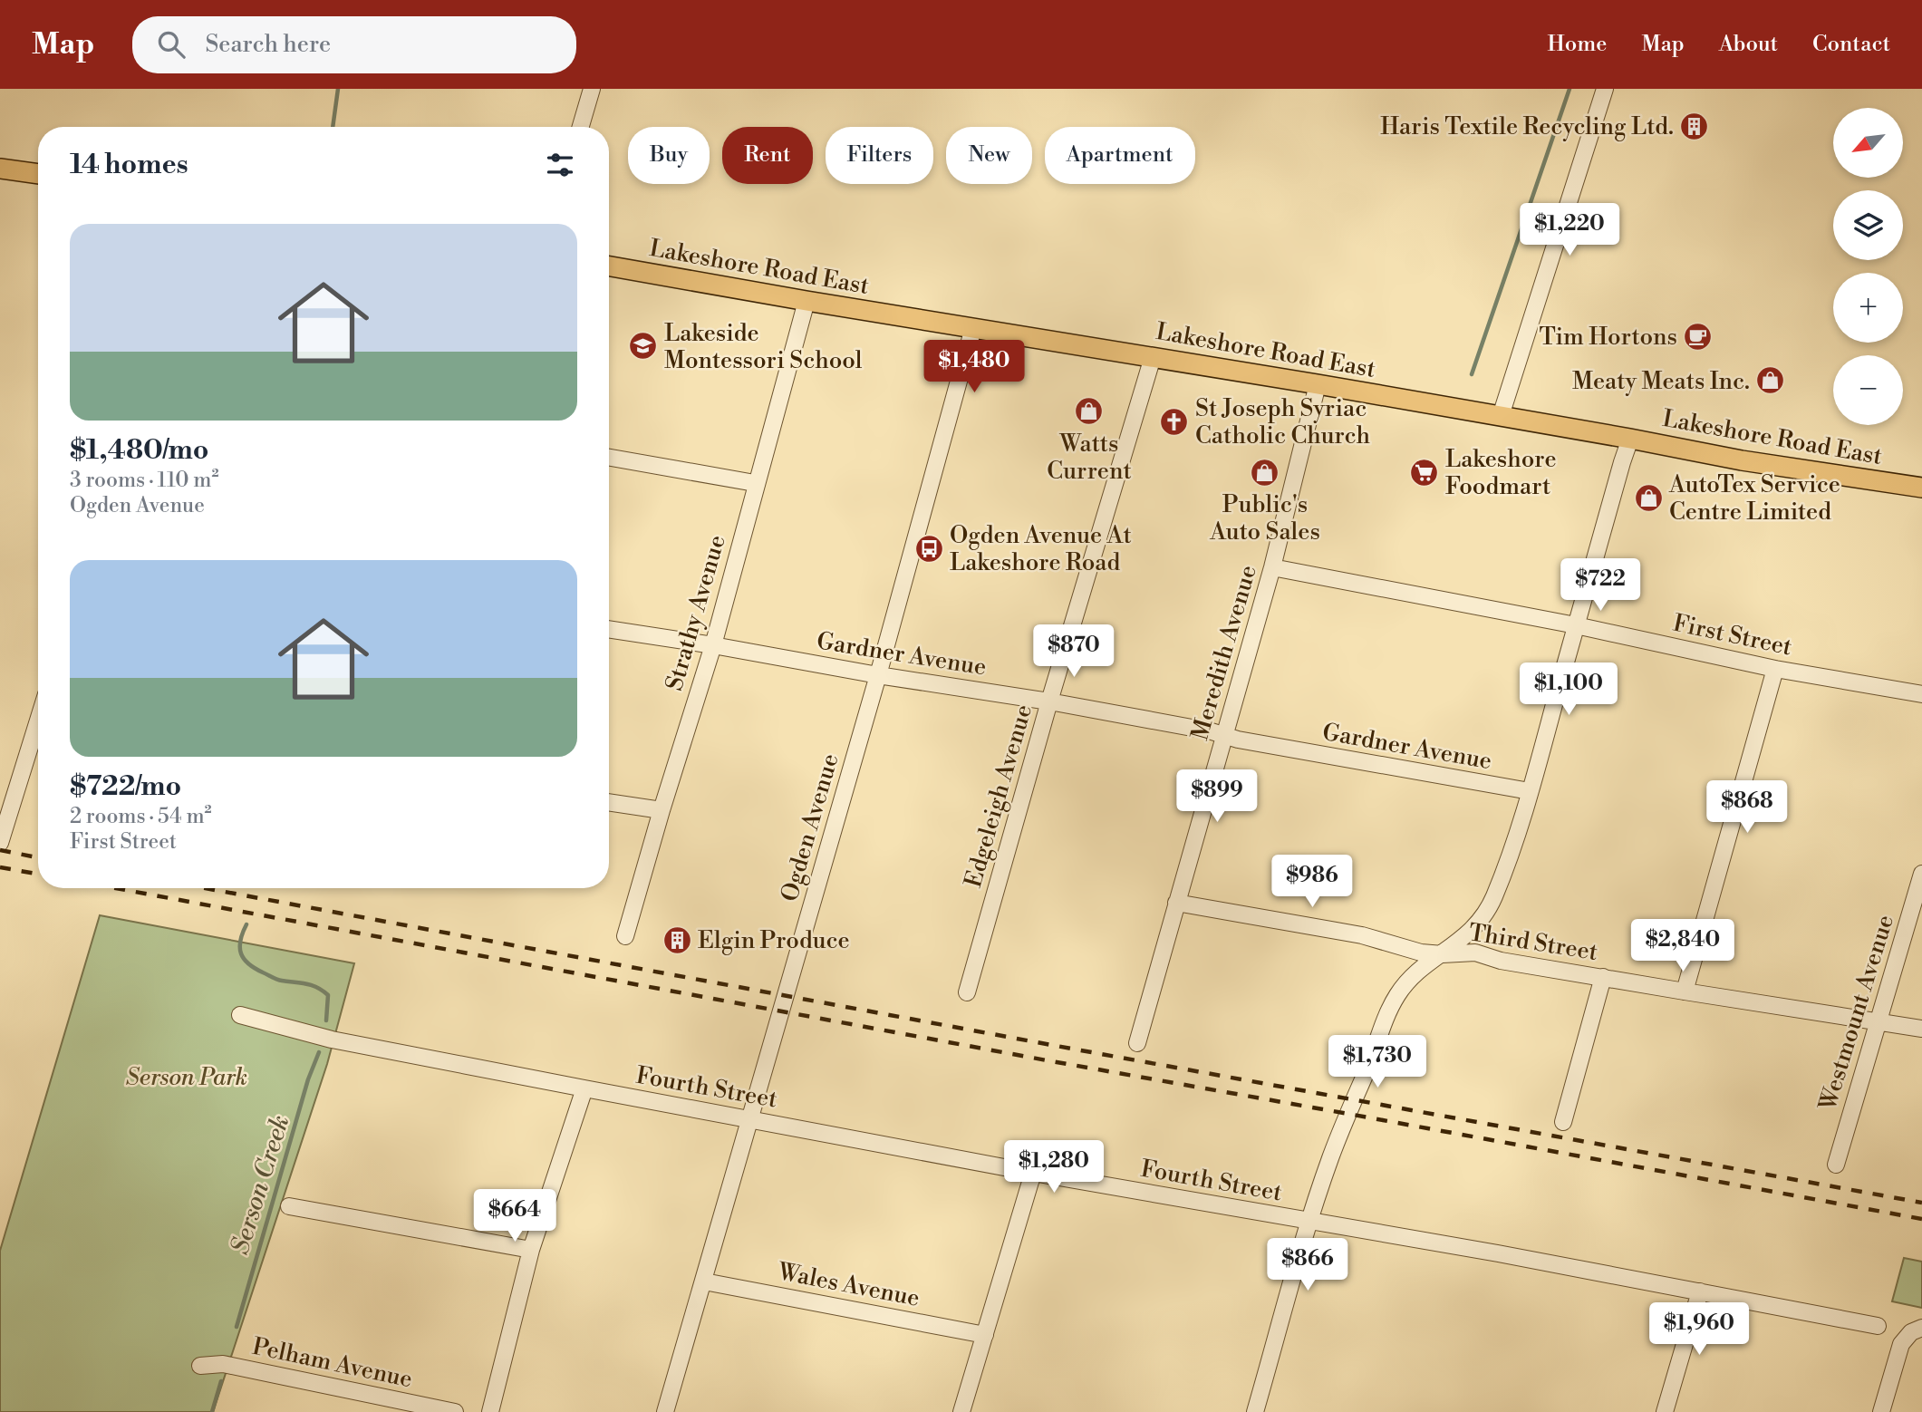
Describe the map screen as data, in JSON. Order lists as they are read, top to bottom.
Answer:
{
  "streets": {
    "main road": ["Lakeshore Road East"],
    "street": [
      "Strathy Avenue",
      "First Street",
      "Meredith Avenue",
      "Gardner Avenue",
      "Edgeleigh Avenue",
      "Ogden Avenue",
      "Third Street",
      "Westmount Avenue",
      "Fourth Street",
      "Wales Avenue",
      "Pelham Avenue"
    ]
  },
  "crossings": [
    ["Lakeshore Road East", "Strathy Avenue"],
    ["Lakeshore Road East", "Meredith Avenue"],
    ["Lakeshore Road East", "Edgeleigh Avenue"],
    ["Lakeshore Road East", "Ogden Avenue"],
    ["Strathy Avenue", "Gardner Avenue"],
    ["First Street", "Meredith Avenue"],
    ["Meredith Avenue", "Gardner Avenue"],
    ["Meredith Avenue", "Third Street"],
    ["Gardner Avenue", "Edgeleigh Avenue"],
    ["Gardner Avenue", "Ogden Avenue"],
    ["Ogden Avenue", "Fourth Street"],
    ["Ogden Avenue", "Wales Avenue"],
    ["Third Street", "Westmount Avenue"]
  ],
  "water": ["Serson Creek"],
  "parks": ["Serson Park"],
  "places": {
    "building": ["Haris Textile Recycling Ltd.", "Elgin Produce"],
    "cafe": ["Tim Hortons"],
    "school or university": ["Lakeside Montessori School"],
    "shop": [
      "Meaty Meats Inc.",
      "Watts Current",
      "Public's Auto Sales",
      "AutoTex Service Centre Limited"
    ],
    "church": ["St Joseph Syriac Catholic Church"],
    "supermarket": ["Lakeshore Foodmart"],
    "bus stop": ["Ogden Avenue At Lakeshore Road"]
  },
  "north": "bottom left",
  "page": {
    "header": "Map",
    "search": "Search here",
    "nav": [
      "Home",
      "Map",
      "About",
      "Contact"
    ],
    "map_buttons": ["+", "−"],
    "chip": [
      "Buy",
      "Rent",
      "Filters",
      "New",
      "Apartment"
    ],
    "heading": "14 homes",
    "price": [
      "$1,220",
      "$1,480",
      "$722",
      "$870",
      "$1,100",
      "$899",
      "$868",
      "$986",
      "$2,840",
      "$1,730",
      "$1,280",
      "$664",
      "$866",
      "$1,960"
    ],
    "list": [
      {
        "name": "$1,480/mo",
        "note": "3 rooms · 110 m² · Ogden Avenue"
      },
      {
        "name": "$722/mo",
        "note": "2 rooms · 54 m² · First Street"
      }
    ]
  }
}
